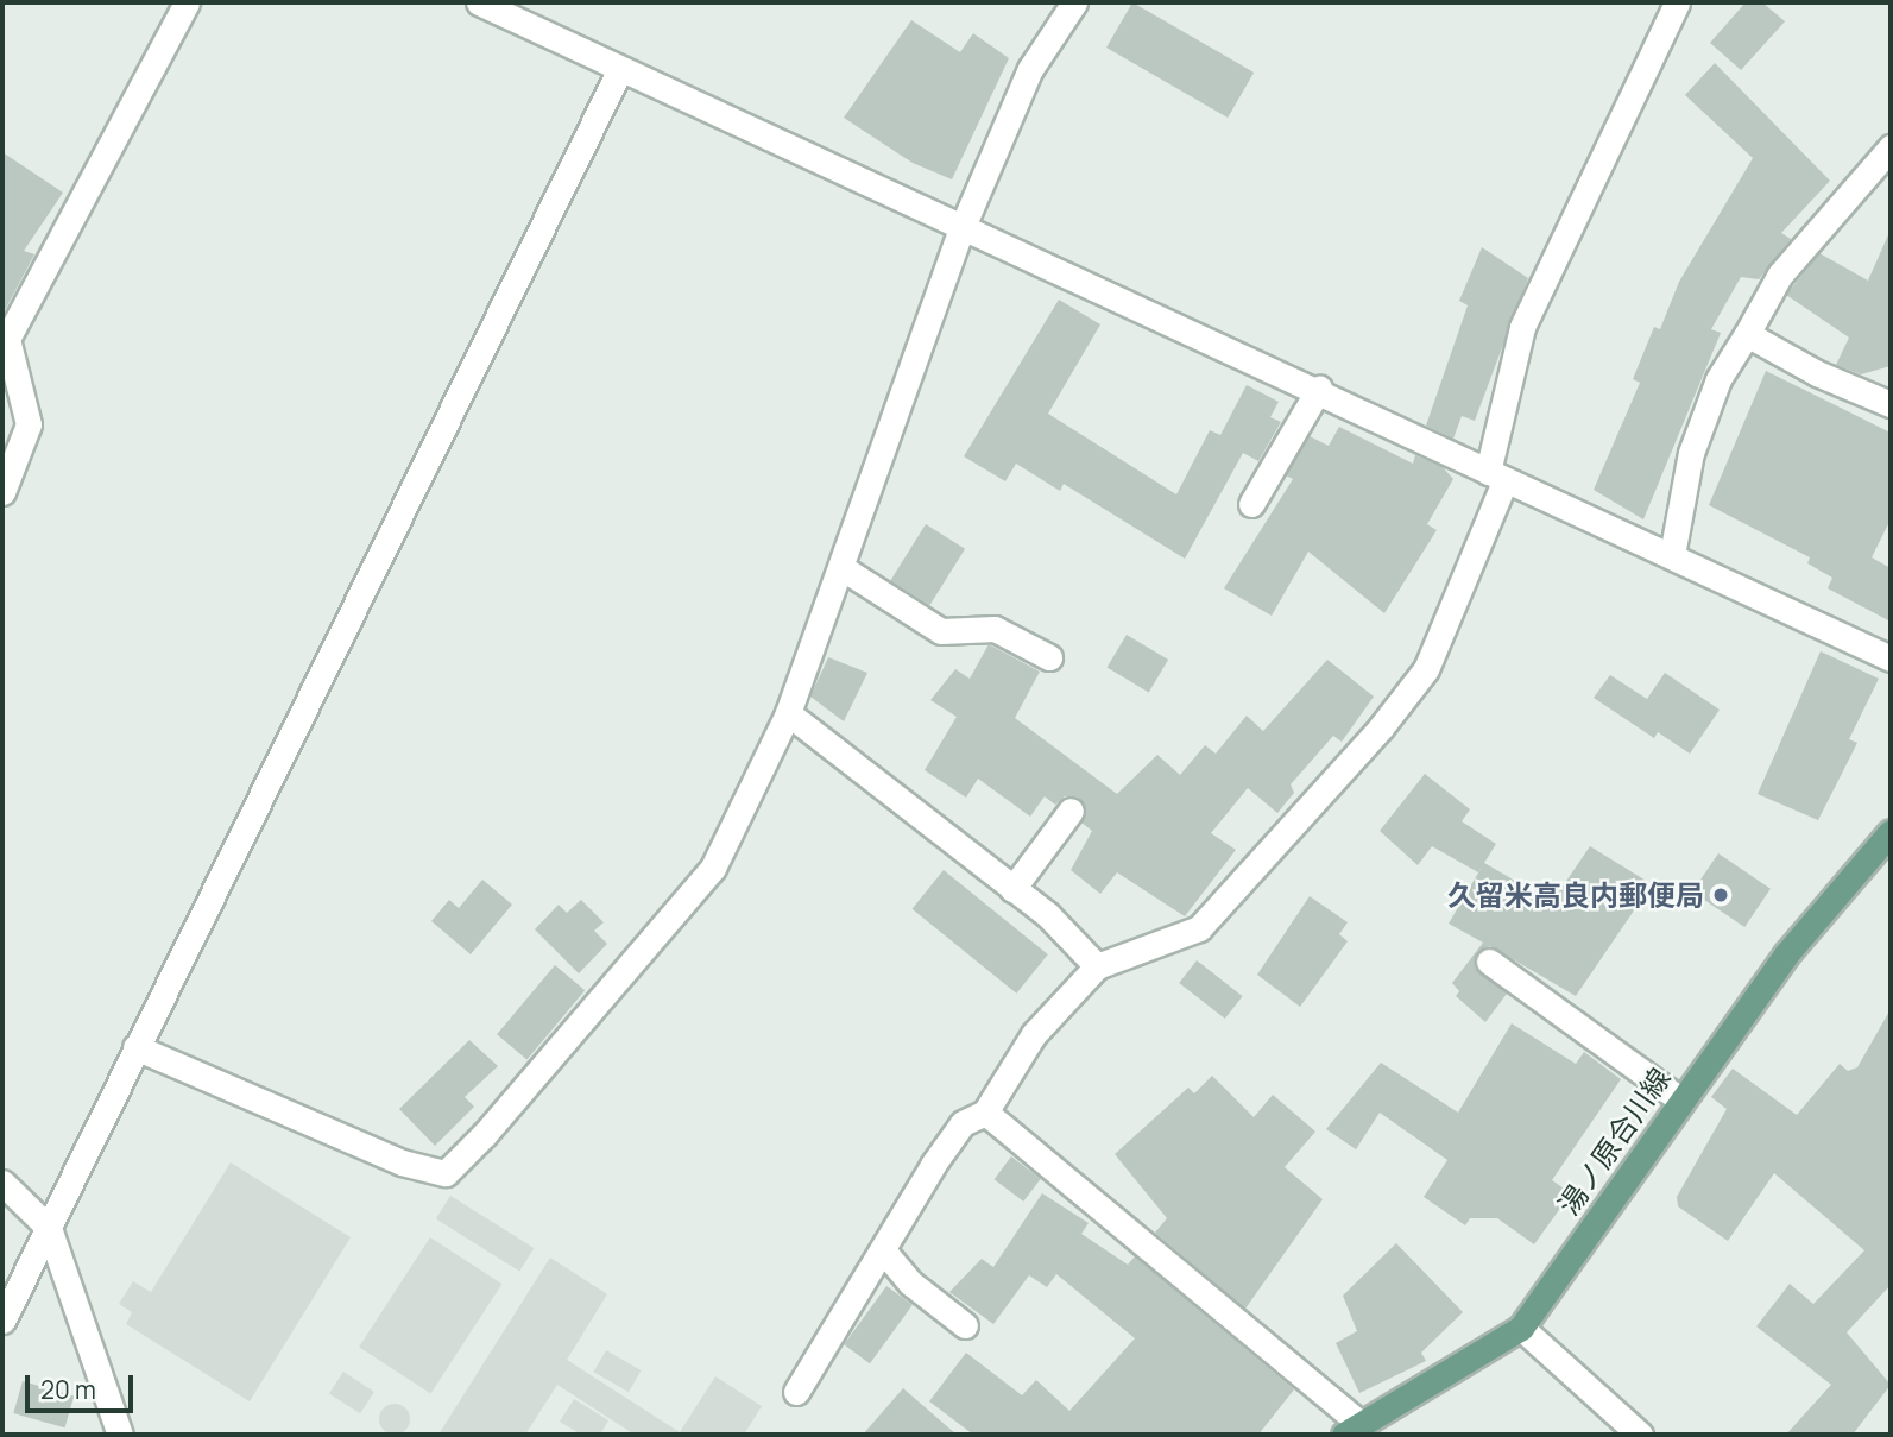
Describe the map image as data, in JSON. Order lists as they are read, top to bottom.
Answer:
{
  "streets": {
    "main road": ["湯ノ原合川線"]
  },
  "places": ["久留米高良内郵便局"],
  "scale_bar": "20 m"
}
